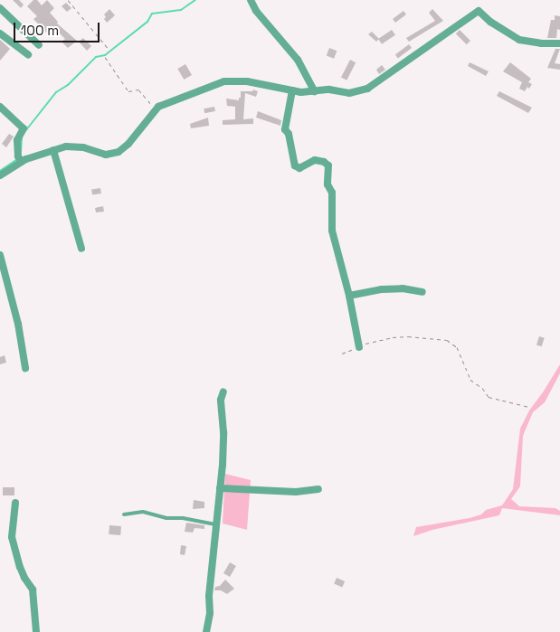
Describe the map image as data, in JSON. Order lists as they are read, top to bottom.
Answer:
{
  "scale_bar": "100 m"
}
